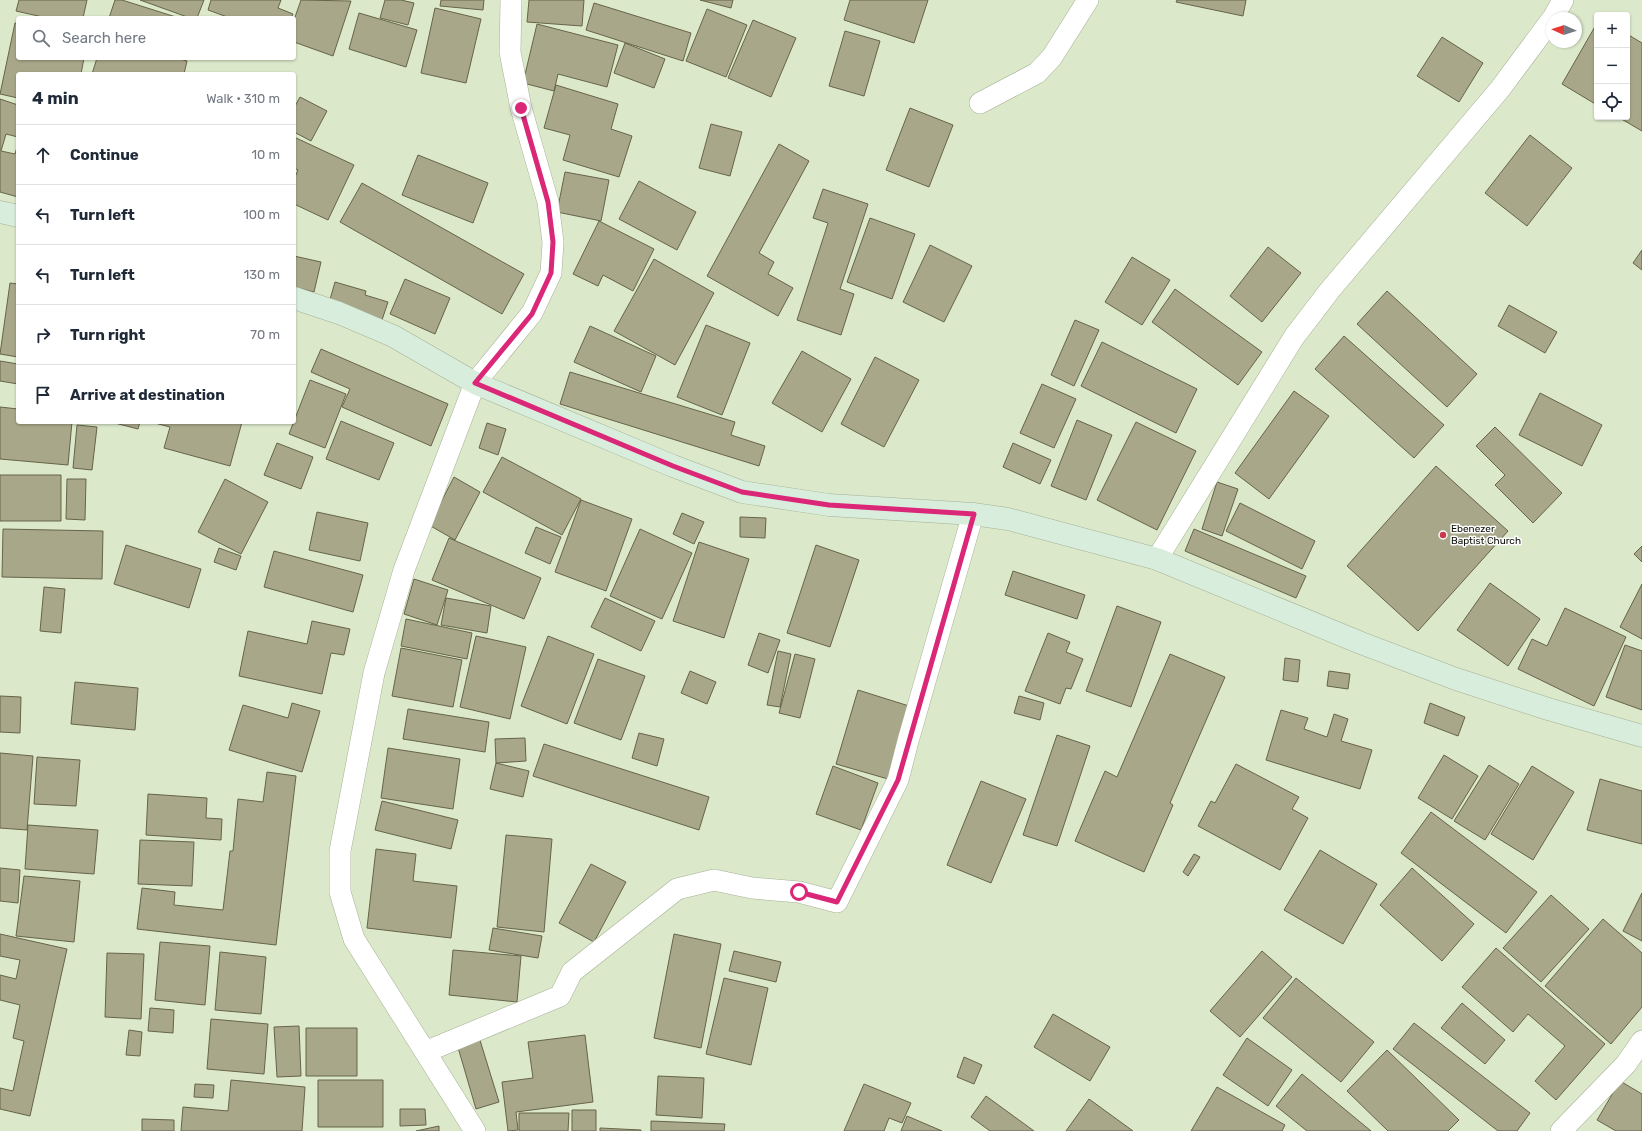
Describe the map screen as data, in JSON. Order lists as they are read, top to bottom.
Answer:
{
  "places": ["Ebenezer Baptist Church"],
  "north": "left",
  "page": {
    "map_buttons": ["+", "−"],
    "search": "Search here",
    "heading": ["4 min", "Walk · 310 m"],
    "list": [
      ["Continue", "10 m"],
      ["Turn left", "100 m"],
      ["Turn left", "130 m"],
      ["Turn right", "70 m"],
      "Arrive at destination"
    ]
  }
}
